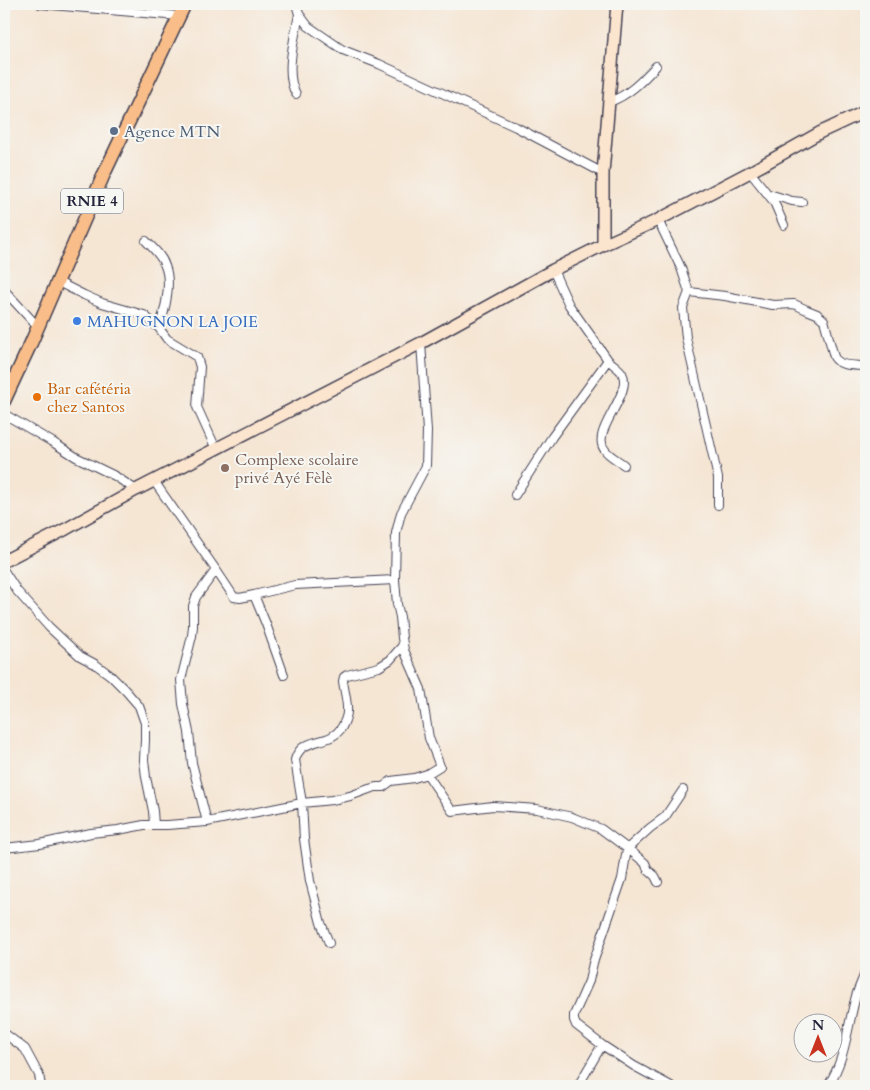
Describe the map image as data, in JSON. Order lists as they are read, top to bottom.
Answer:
{
  "streets": {
    "main road": ["RNIE 4"]
  },
  "places": [
    "Agence MTN",
    "MAHUGNON LA JOIE",
    "Bar cafétéria chez Santos",
    "Complexe scolaire privé Ayé Fèlè"
  ],
  "north": "top"
}
